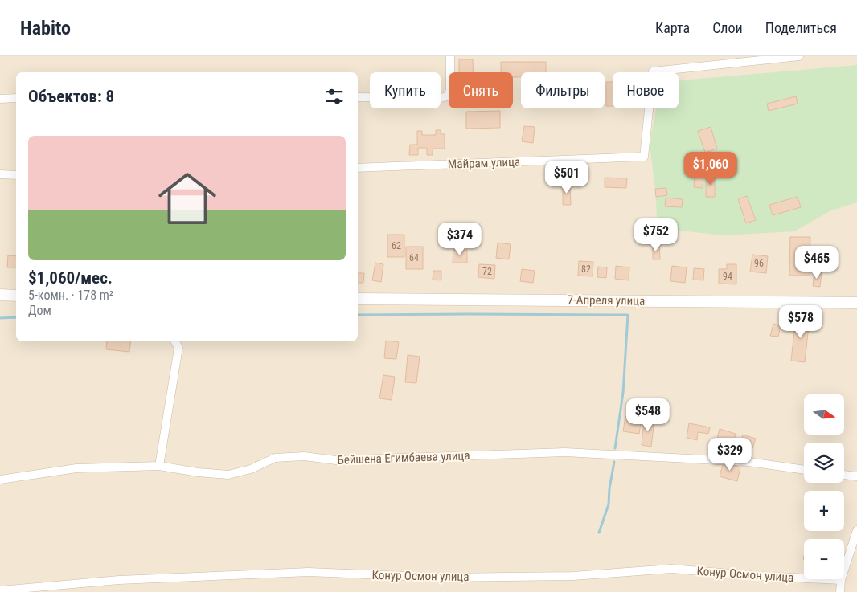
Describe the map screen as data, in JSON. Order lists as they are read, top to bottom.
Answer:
{
  "streets": {
    "main road": ["7-Апреля улица"],
    "street": ["Майрам улица", "Бейшена Егимбаева улица", "Конур Осмон улица"]
  },
  "house_numbers": [
    "62",
    "64",
    "96",
    "82",
    "72",
    "94"
  ],
  "north": "right",
  "page": {
    "header": "Habito",
    "nav": ["Карта", "Слои", "Поделиться"],
    "chip": [
      "Купить",
      "Снять",
      "Фильтры",
      "Новое"
    ],
    "heading": "Объектов: 8",
    "list": [
      {
        "name": "$1,060/мес.",
        "note": "5-комн. · 178 m² · Дом"
      }
    ],
    "price": [
      "$1,060",
      "$501",
      "$752",
      "$374",
      "$465",
      "$578",
      "$548",
      "$329"
    ],
    "map_buttons": ["+", "−"]
  }
}
